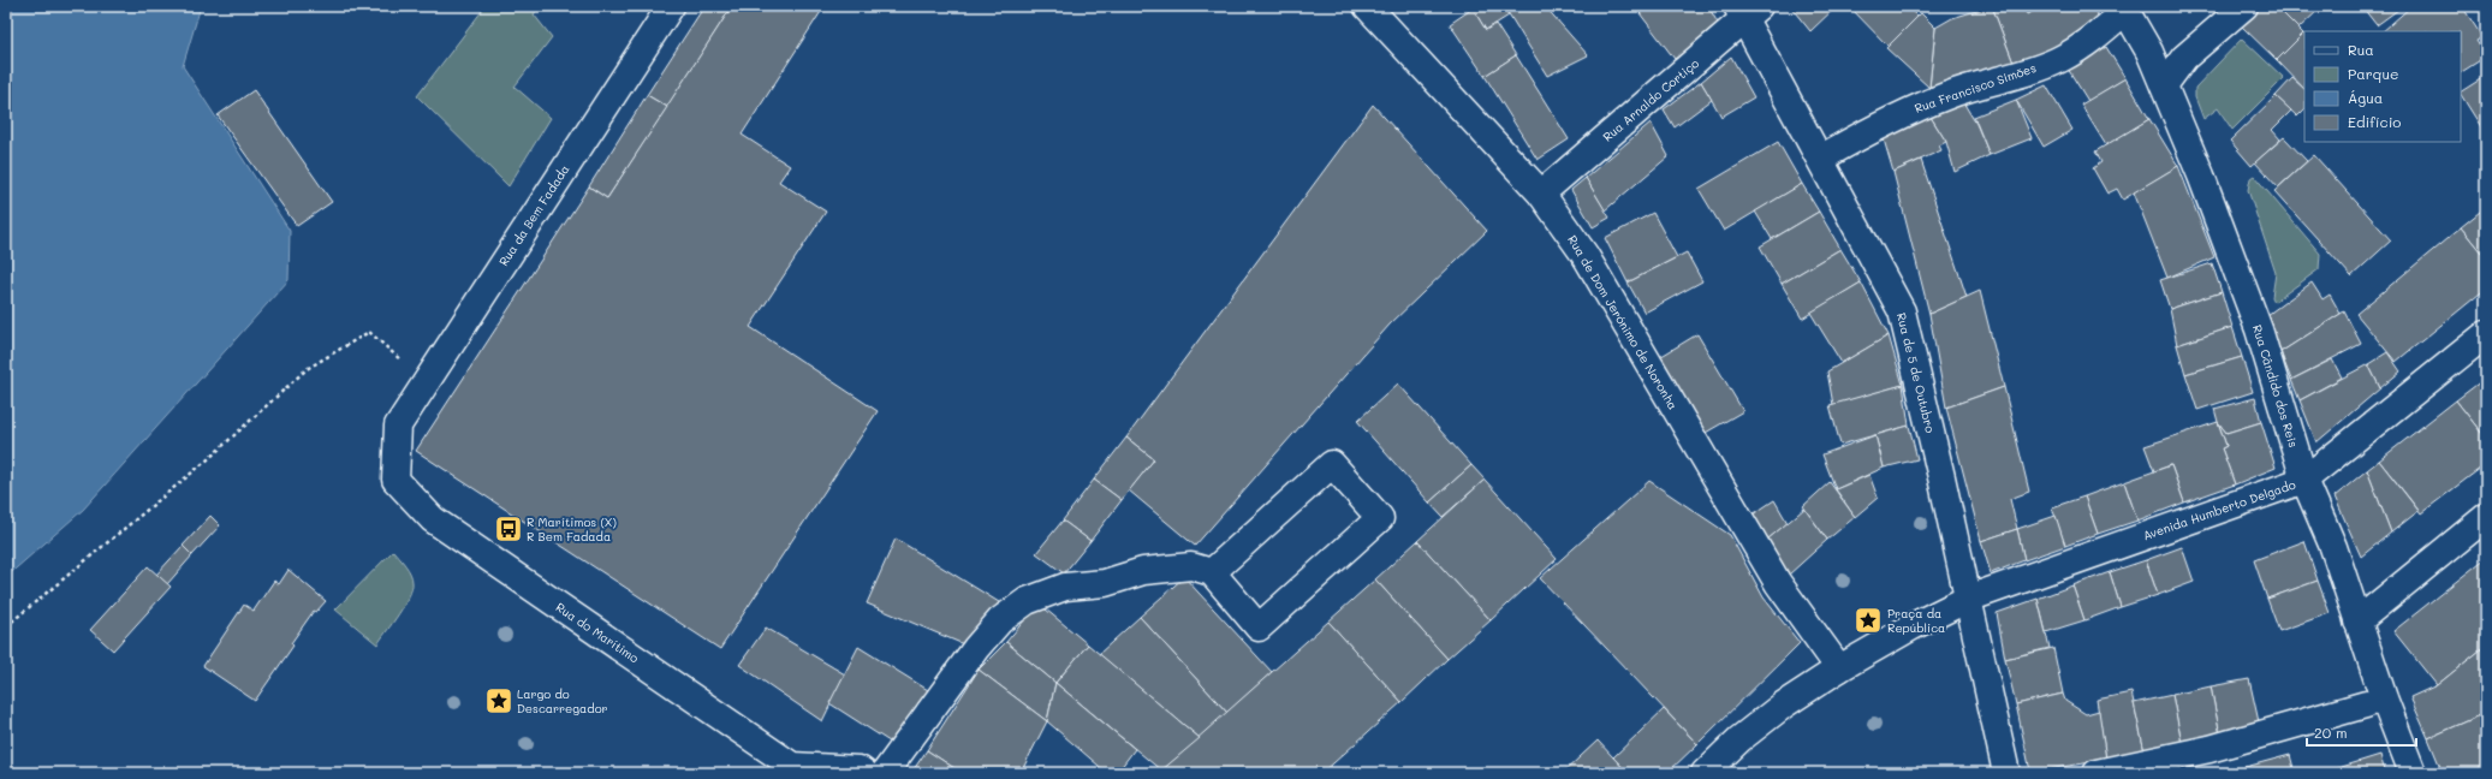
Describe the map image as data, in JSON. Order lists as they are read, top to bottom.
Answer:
{
  "streets": {
    "street": [
      "Rua Francisco Simões",
      "Rua Arnaldo Cortiço",
      "Rua da Bem Fadada",
      "Rua de Dom Jerónimo de Noronha",
      "Rua de 5 de Outubro",
      "Rua Cândido dos Reis",
      "Avenida Humberto Delgado",
      "Rua do Marítimo"
    ]
  },
  "crossings": [
    ["Rua Francisco Simões", "Rua de 5 de Outubro"],
    ["Rua Francisco Simões", "Rua Cândido dos Reis"],
    ["Rua Arnaldo Cortiço", "Rua de Dom Jerónimo de Noronha"],
    ["Rua Arnaldo Cortiço", "Rua de 5 de Outubro"],
    ["Rua da Bem Fadada", "Rua do Marítimo"],
    ["Rua de Dom Jerónimo de Noronha", "Avenida Humberto Delgado"],
    ["Rua de 5 de Outubro", "Avenida Humberto Delgado"],
    ["Rua Cândido dos Reis", "Avenida Humberto Delgado"]
  ],
  "places": {
    "bus stop": ["R Marítimos (X) R Bem Fadada"],
    "place": ["Praça da República", "Largo do Descarregador"]
  },
  "legend": [
    "Rua",
    "Parque",
    "Água",
    "Edifício"
  ],
  "scale_bar": "20 m"
}
